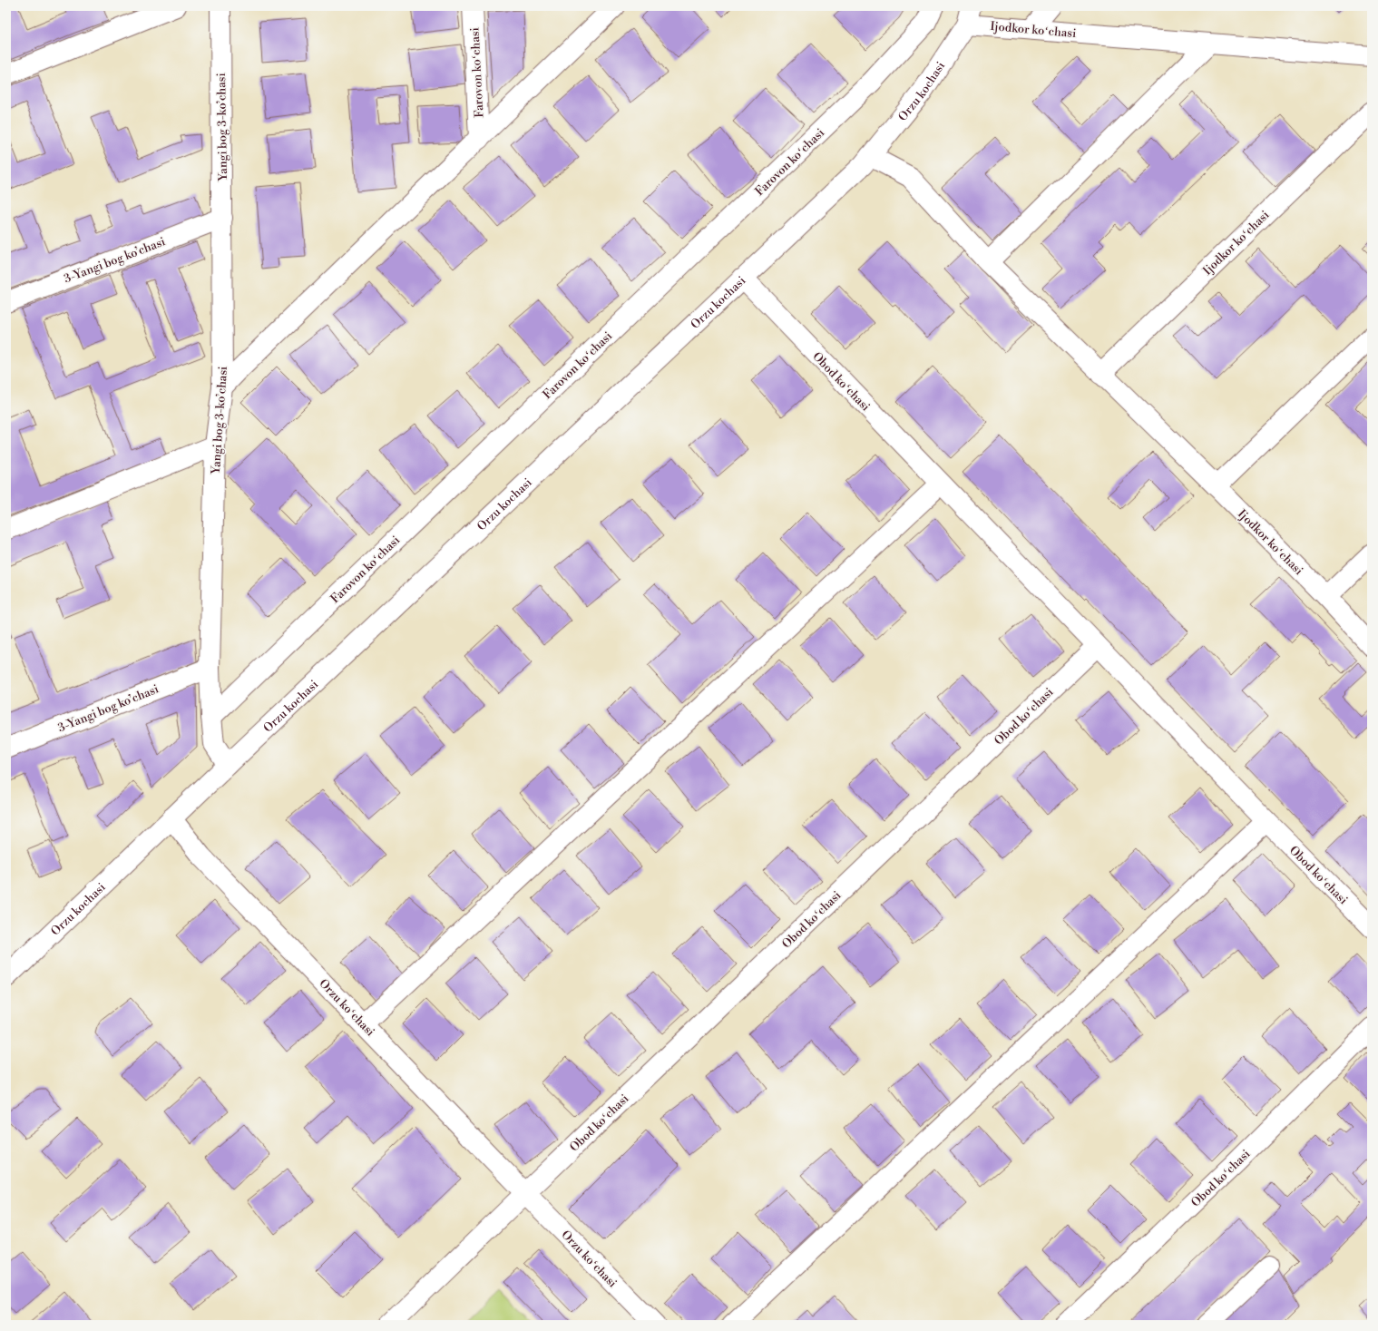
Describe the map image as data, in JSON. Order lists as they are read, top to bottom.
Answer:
{
  "streets": {
    "street": [
      "Ijodkor koʻchasi",
      "Farovon koʻchasi",
      "Orzu kochasi",
      "Yangi bog 3-koʼchasi",
      "3-Yangi bog koʼchasi",
      "Obod koʻchasi",
      "Orzu koʻchasi"
    ]
  },
  "crossings": [
    ["Ijodkor koʻchasi", "Orzu kochasi"],
    ["Farovon koʻchasi", "Yangi bog 3-koʼchasi"],
    ["Orzu kochasi", "Yangi bog 3-koʼchasi"],
    ["Orzu kochasi", "Obod koʻchasi"],
    ["Orzu kochasi", "Orzu koʻchasi"],
    ["Yangi bog 3-koʼchasi", "3-Yangi bog koʼchasi"],
    ["Obod koʻchasi", "Orzu koʻchasi"]
  ]
}
